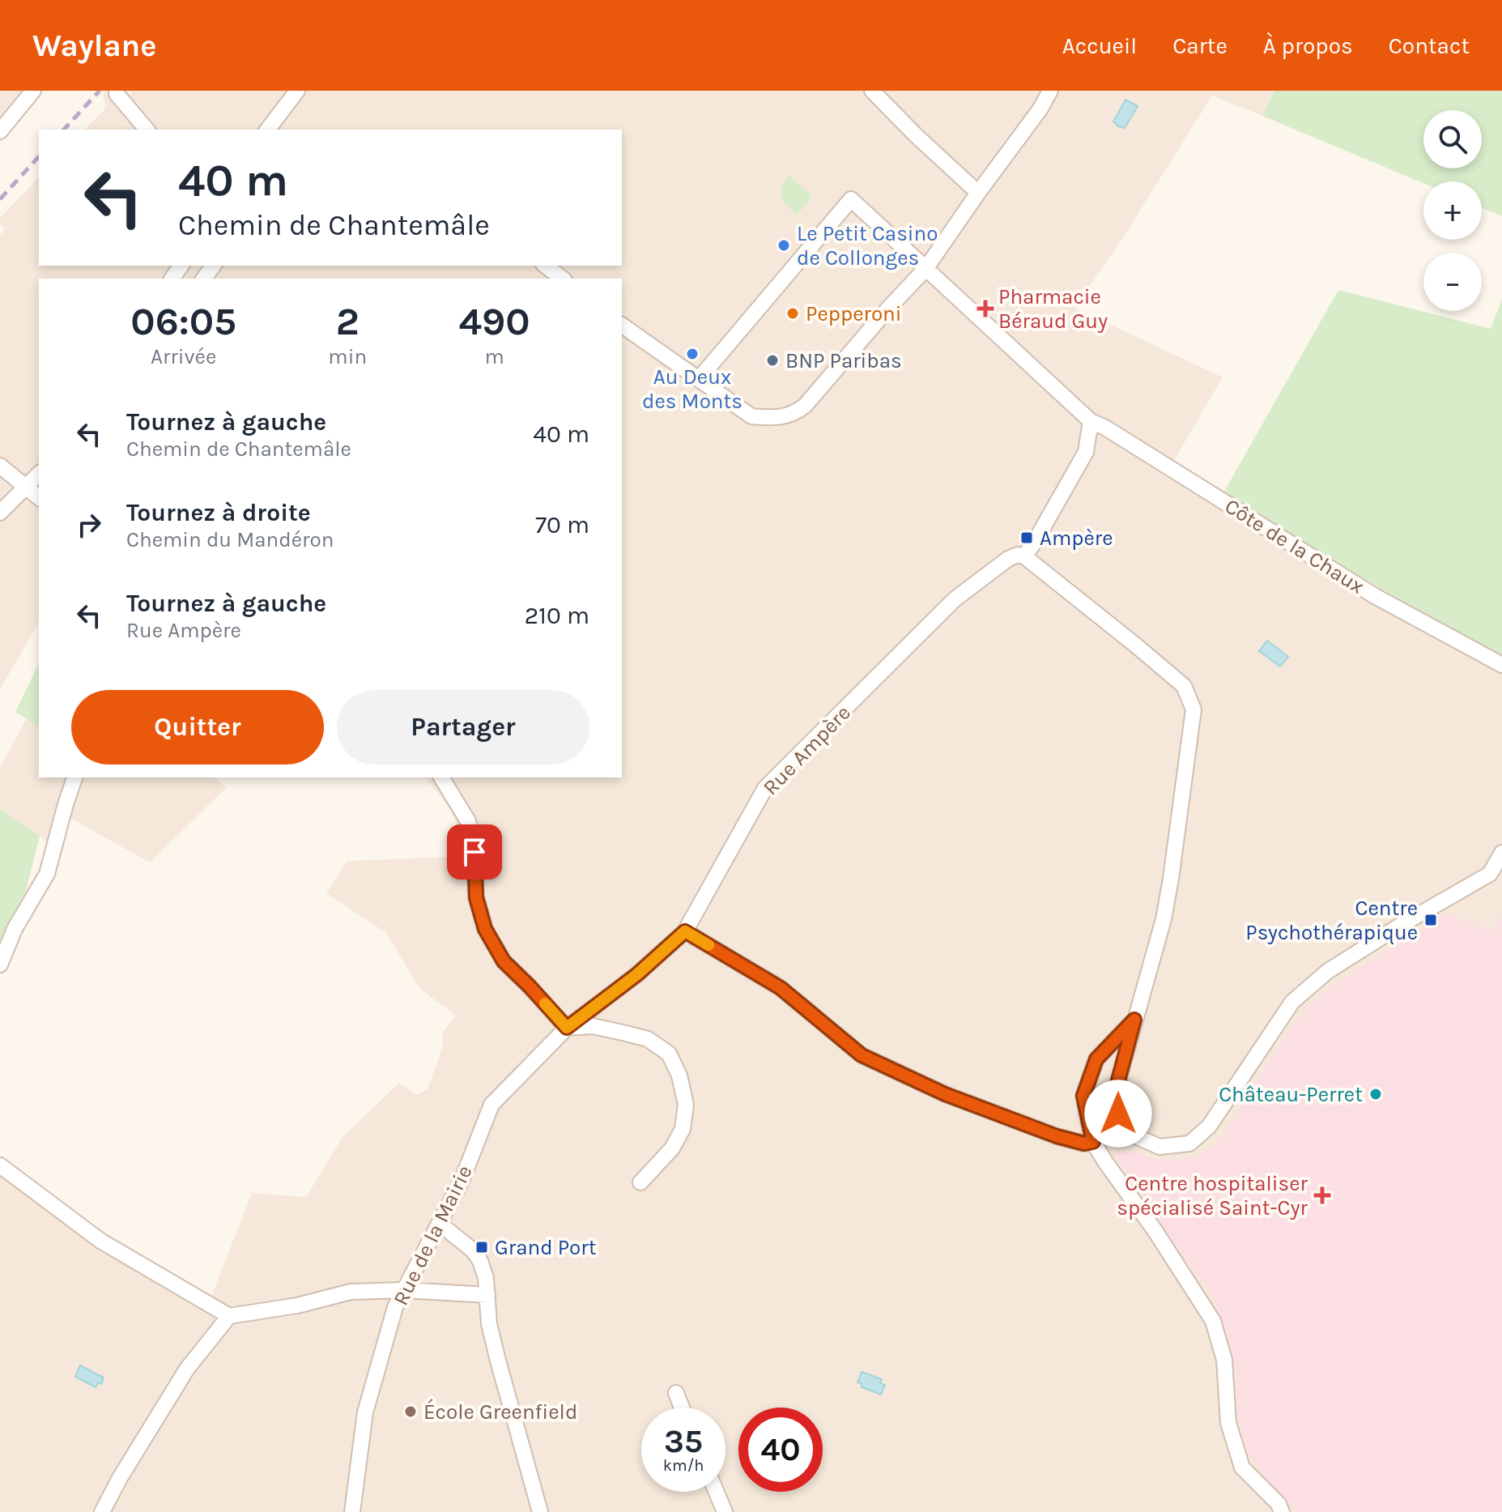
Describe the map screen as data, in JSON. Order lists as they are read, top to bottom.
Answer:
{
  "streets": {
    "street": ["Côte de la Chaux", "Rue Ampère", "Rue de la Mairie"]
  },
  "crossings": [
    ["Rue Ampère", "Rue de la Mairie"]
  ],
  "places": {
    "other": [
      "Le Petit Casino de Collonges",
      "Pepperoni",
      "Au Deux des Monts",
      "BNP Paribas",
      "Château-Perret",
      "École Greenfield"
    ],
    "health": ["Pharmacie Béraud Guy", "Centre hospitaliser spécialisé Saint-Cyr"],
    "transit": ["Ampère", "Centre Psychothérapique", "Grand Port"]
  },
  "page": {
    "header": "Waylane",
    "nav": [
      "Accueil",
      "Carte",
      "À propos",
      "Contact"
    ],
    "map_buttons": ["+", "−"],
    "turn": ["40 m", "Chemin de Chantemâle"],
    "eta": [
      "06:05",
      "Arrivée",
      "2",
      "min",
      "490",
      "m"
    ],
    "list": [
      {
        "name": "Tournez à gauche",
        "note": "Chemin de Chantemâle",
        "value": "40 m"
      },
      {
        "name": "Tournez à droite",
        "note": "Chemin du Mandéron",
        "value": "70 m"
      },
      {
        "name": "Tournez à gauche",
        "note": "Rue Ampère",
        "value": "210 m"
      }
    ],
    "buttons": ["Quitter", "Partager"],
    "speed": "35 km/h",
    "limit": "40"
  }
}
